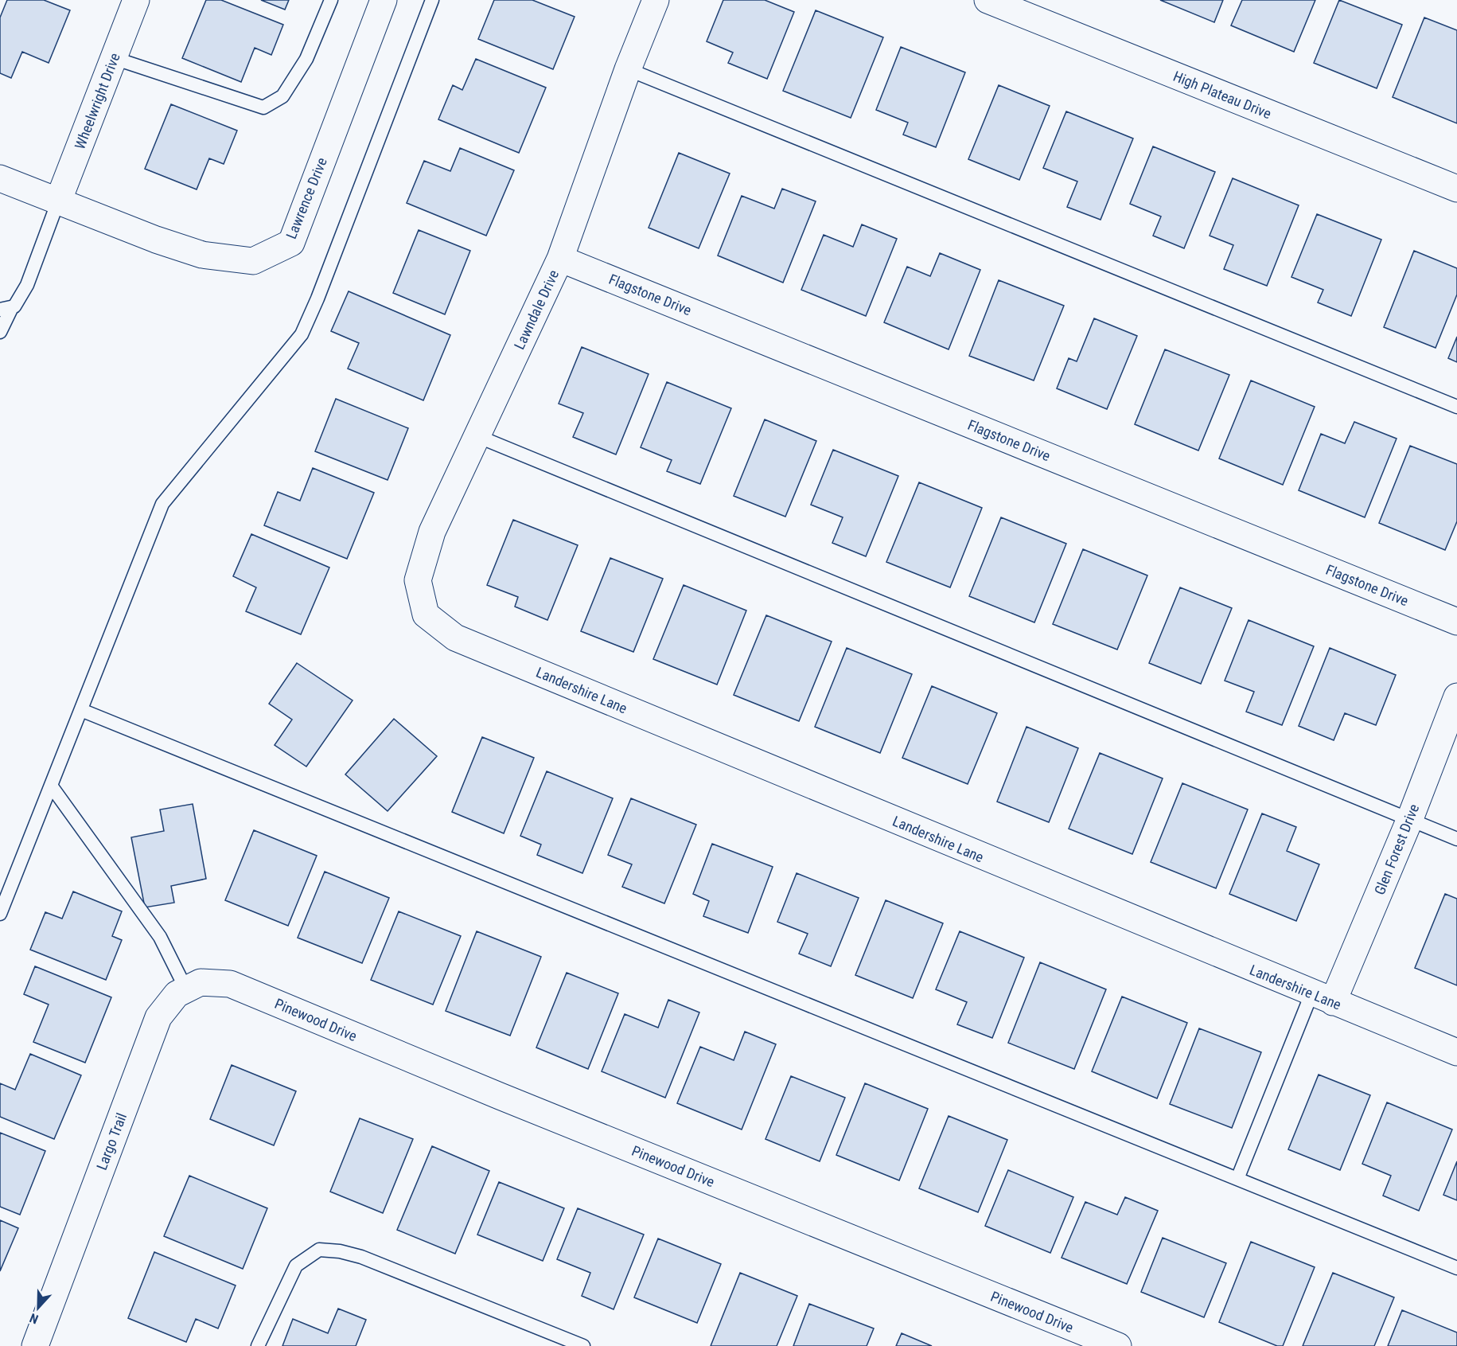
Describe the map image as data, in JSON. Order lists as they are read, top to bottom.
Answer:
{
  "streets": {
    "street": [
      "High Plateau Drive",
      "Wheelwright Drive",
      "Lawrence Drive",
      "Flagstone Drive",
      "Lawndale Drive",
      "Landershire Lane",
      "Glen Forest Drive",
      "Pinewood Drive",
      "Largo Trail"
    ]
  },
  "crossings": [
    ["Wheelwright Drive", "Lawrence Drive"],
    ["Flagstone Drive", "Lawndale Drive"],
    ["Lawndale Drive", "Landershire Lane"],
    ["Landershire Lane", "Glen Forest Drive"],
    ["Pinewood Drive", "Largo Trail"]
  ],
  "north": "bottom"
}
